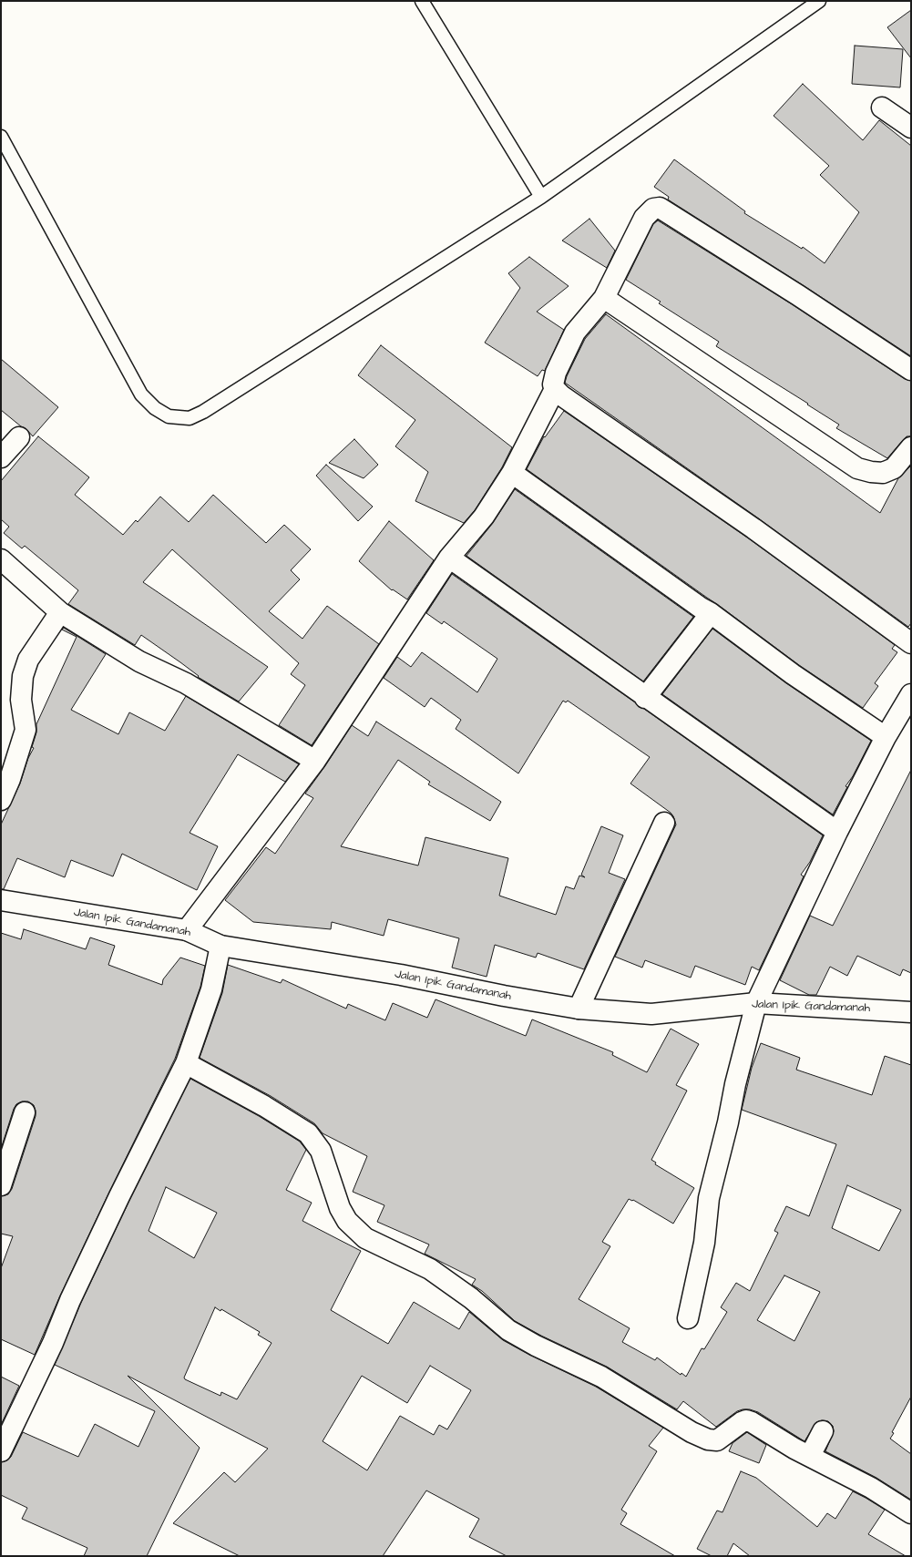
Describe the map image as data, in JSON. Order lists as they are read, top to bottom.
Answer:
{
  "streets": {
    "street": ["Jalan Ipik Gandamanah"]
  }
}
